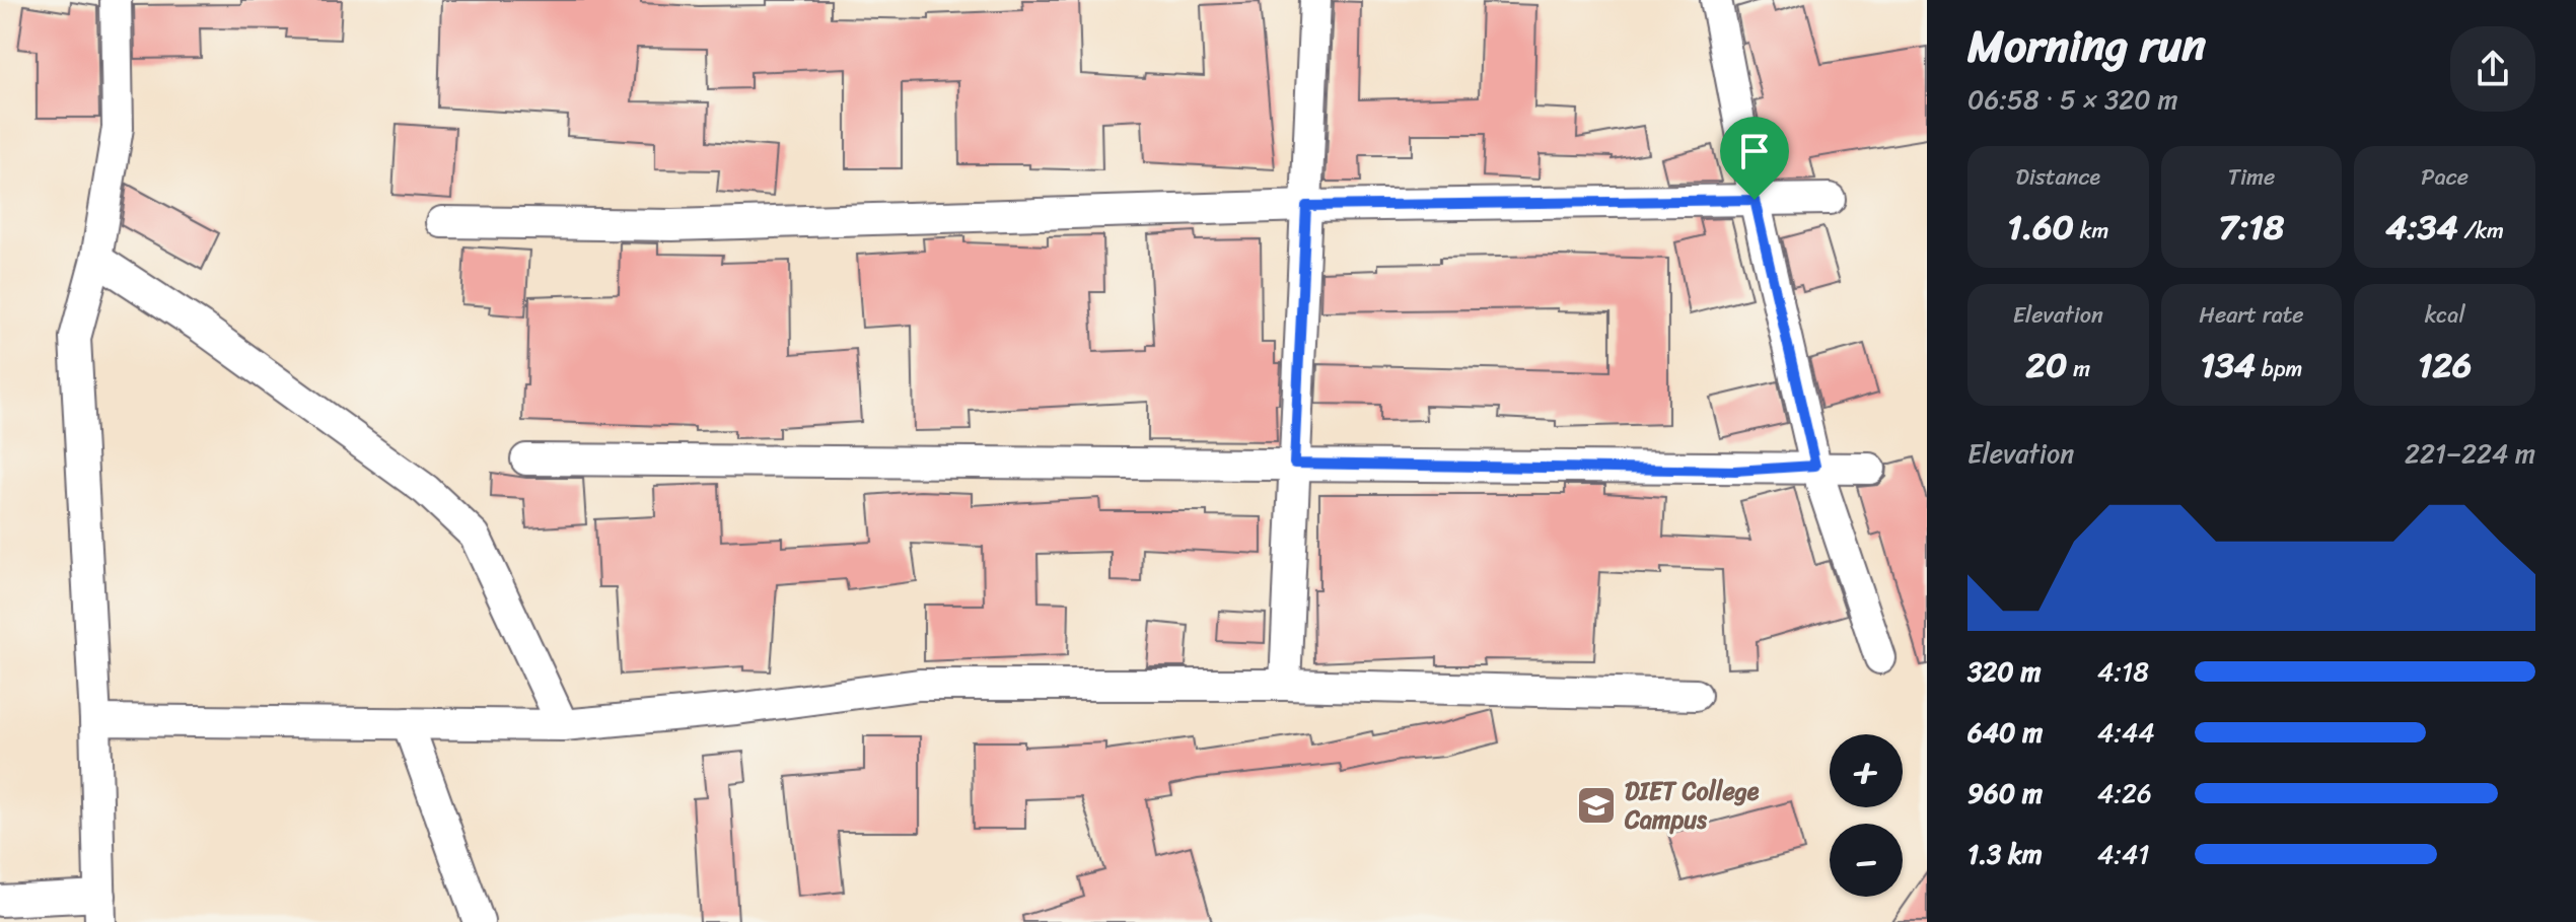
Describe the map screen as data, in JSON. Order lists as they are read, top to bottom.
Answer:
{
  "places": {
    "school or university": ["DIET College Campus"]
  },
  "page": {
    "heading": ["Morning run", "06:58 · 5 × 320 m"],
    "stats": [
      ["Distance", "1.60 km"],
      ["Time", "7:18"],
      ["Pace", "4:34 /km"],
      ["Elevation", "20 m"],
      ["Heart rate", "134 bpm"],
      ["kcal", "126"]
    ],
    "chart": ["Elevation", "221–224 m"],
    "list": [
      {
        "name": "320 m",
        "note": "4:18"
      },
      {
        "name": "640 m",
        "note": "4:44"
      },
      {
        "name": "960 m",
        "note": "4:26"
      },
      {
        "name": "1.3 km",
        "note": "4:41"
      }
    ],
    "map_buttons": ["+", "−"]
  }
}
